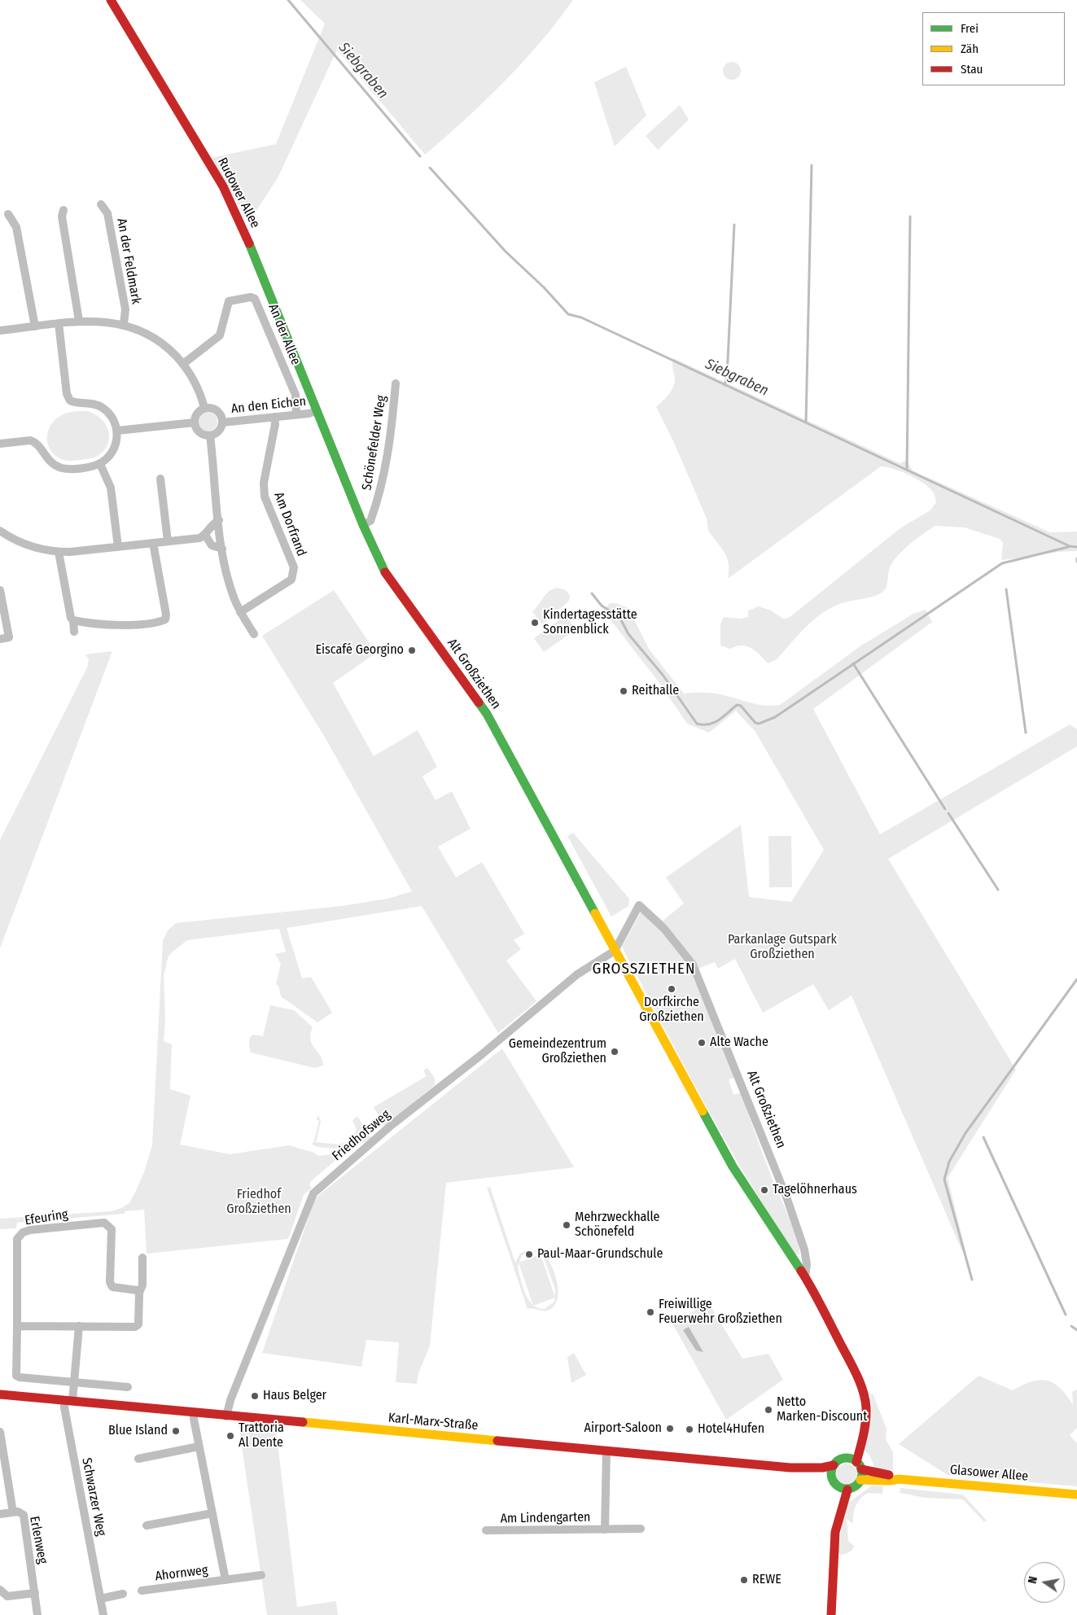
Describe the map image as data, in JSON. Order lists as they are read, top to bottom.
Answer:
{
  "streets": {
    "street": [
      "Rudower Allee",
      "An der Feldmark",
      "An der Allee",
      "An den Eichen",
      "Schönefelder Weg",
      "Am Dorfrand",
      "Alt Großziethen",
      "Friedhofsweg",
      "Efeuring",
      "Karl-Marx-Straße",
      "Glasower Allee",
      "Schwarzer Weg",
      "Am Lindengarten",
      "Erlenweg",
      "Ahornweg"
    ]
  },
  "crossings": [
    ["Rudower Allee", "An den Eichen"],
    ["Rudower Allee", "Alt Großziethen"],
    ["An der Feldmark", "An der Allee"],
    ["An der Feldmark", "An den Eichen"],
    ["An der Allee", "An den Eichen"],
    ["An den Eichen", "Am Dorfrand"],
    ["An den Eichen", "Alt Großziethen"],
    ["Schönefelder Weg", "Alt Großziethen"],
    ["Alt Großziethen", "Friedhofsweg"],
    ["Alt Großziethen", "Karl-Marx-Straße"],
    ["Alt Großziethen", "Glasower Allee"],
    ["Friedhofsweg", "Karl-Marx-Straße"],
    ["Karl-Marx-Straße", "Glasower Allee"],
    ["Karl-Marx-Straße", "Schwarzer Weg"],
    ["Karl-Marx-Straße", "Am Lindengarten"],
    ["Karl-Marx-Straße", "Ahornweg"]
  ],
  "districts": ["GROSSZIETHEN"],
  "water": ["Siebgraben"],
  "parks": ["Parkanlage Gutspark Großziethen", "Friedhof Großziethen"],
  "places": [
    "Kindertagesstätte Sonnenblick",
    "Eiscafé Georgino",
    "Reithalle",
    "Dorfkirche Großziethen",
    "Alte Wache",
    "Gemeindezentrum Großziethen",
    "Tagelöhnerhaus",
    "Mehrzweckhalle Schönefeld",
    "Paul-Maar-Grundschule",
    "Freiwillige Feuerwehr Großziethen",
    "Haus Belger",
    "Netto Marken-Discount",
    "Airport-Saloon",
    "Hotel4Hufen",
    "Blue Island",
    "Trattoria Al Dente",
    "REWE"
  ],
  "legend": ["Frei", "Zäh", "Stau"],
  "north": "left"
}
